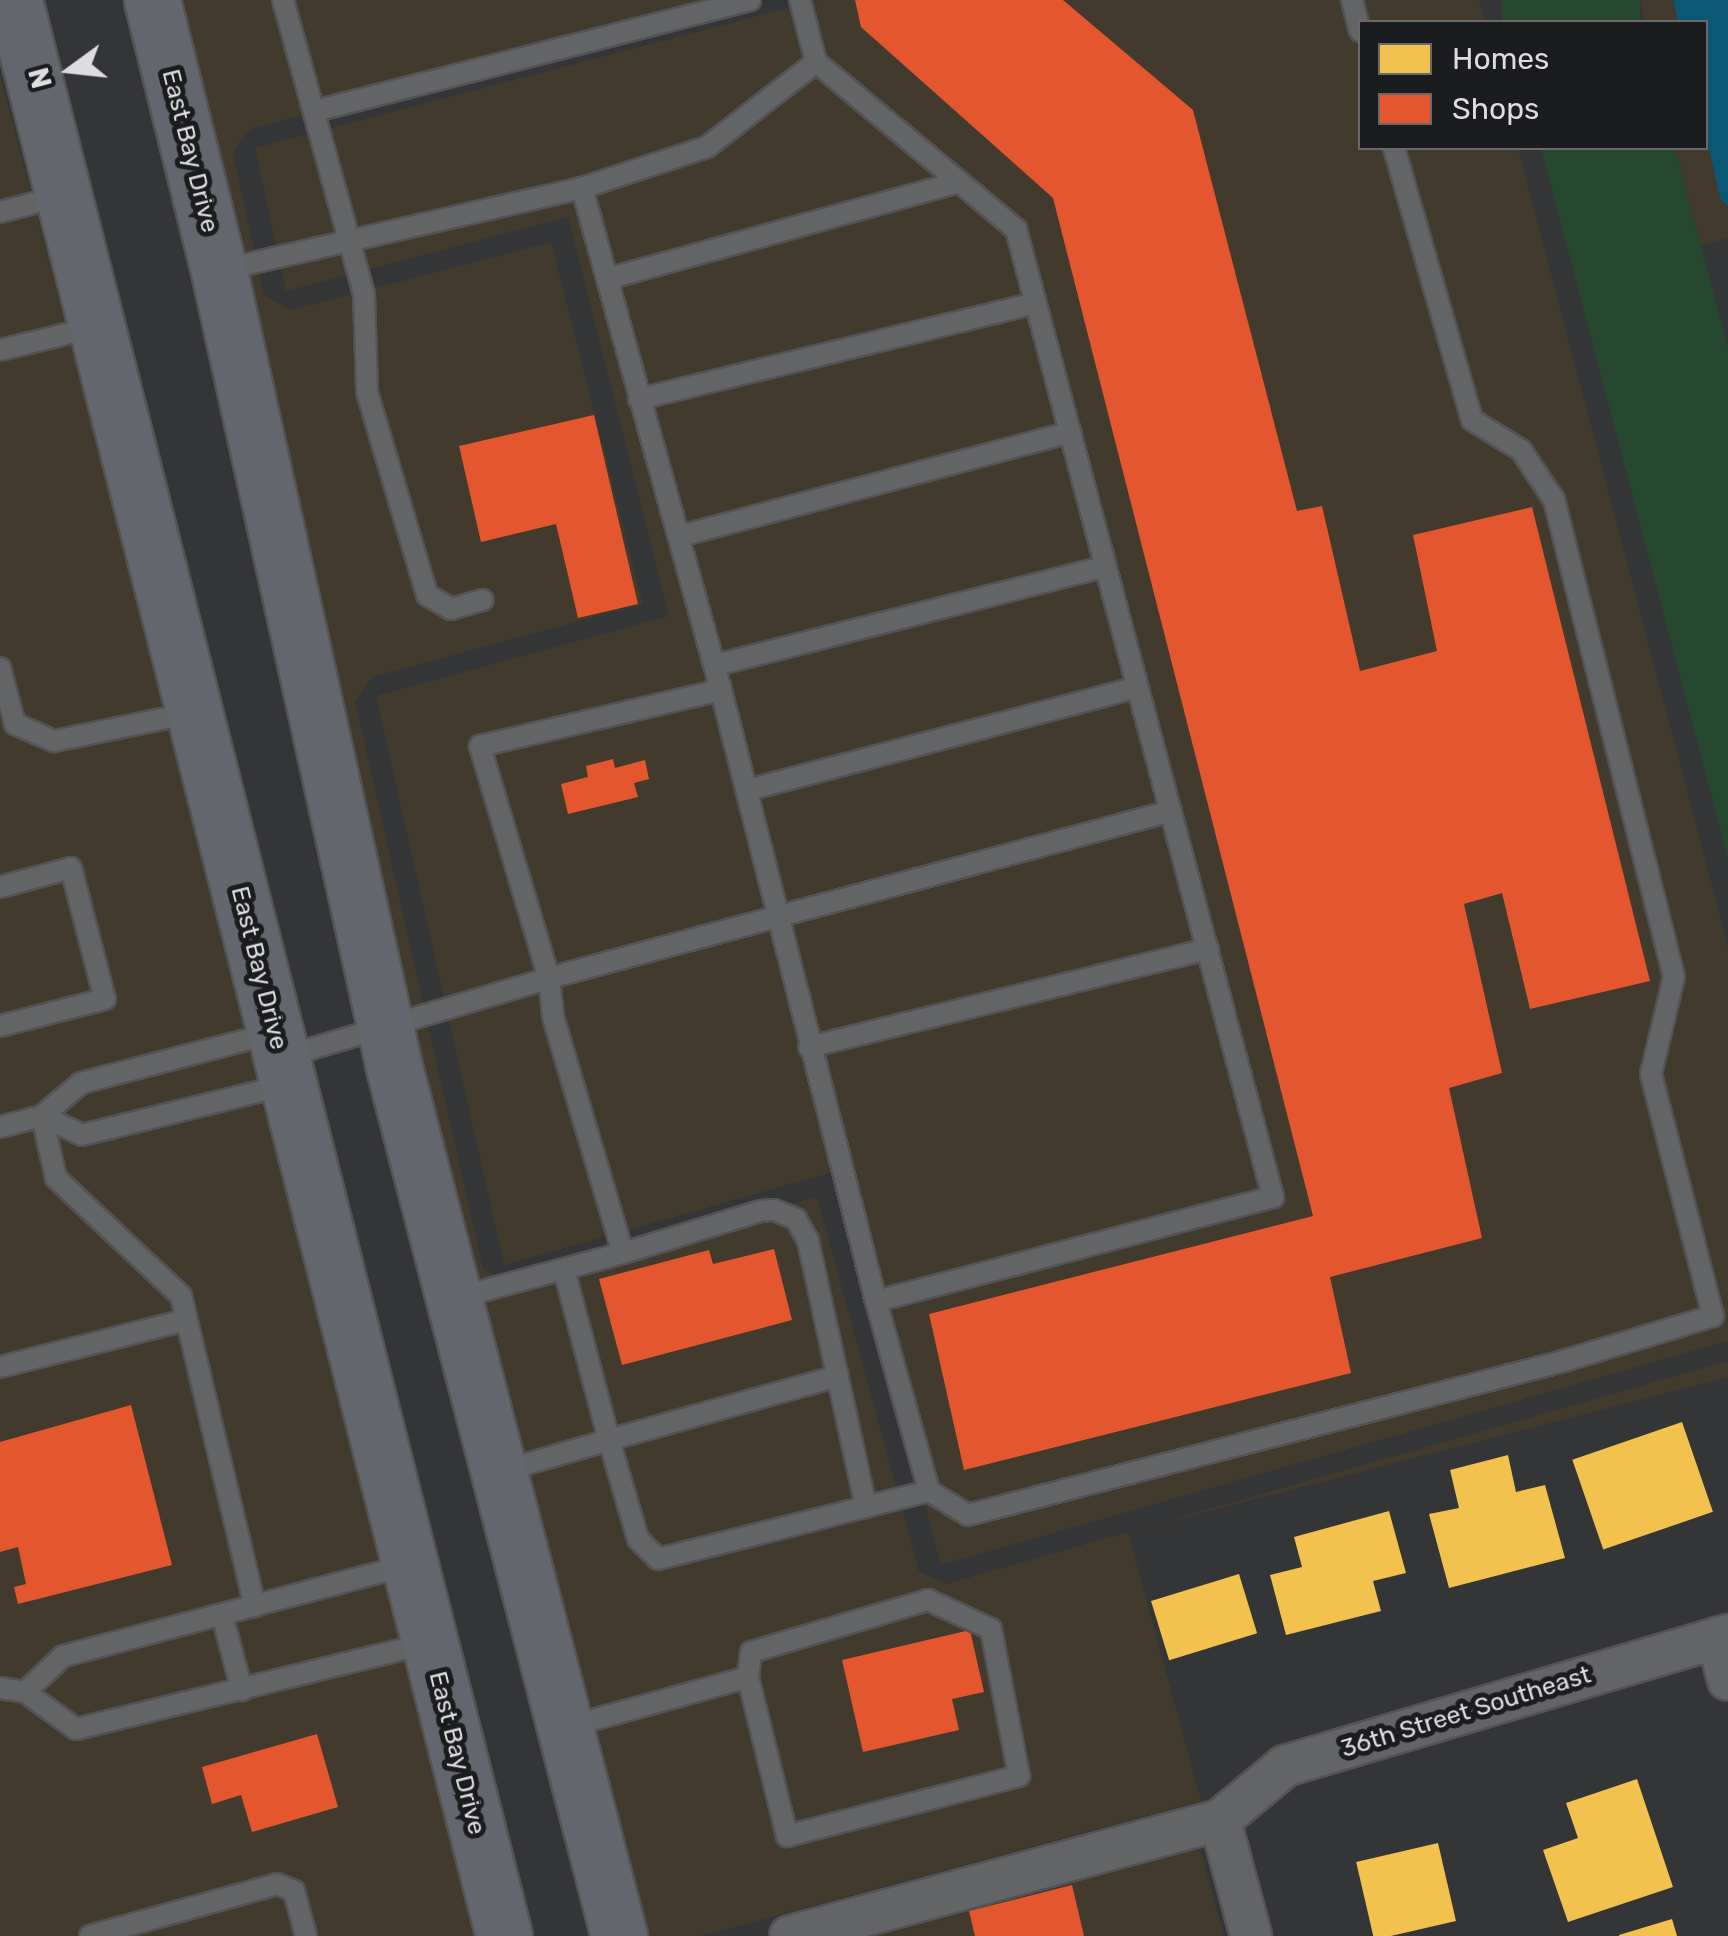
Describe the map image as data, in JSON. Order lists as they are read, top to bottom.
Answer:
{
  "streets": {
    "main road": ["East Bay Drive"],
    "street": ["36th Street Southeast"]
  },
  "legend": ["Homes", "Shops"],
  "north": "left"
}
